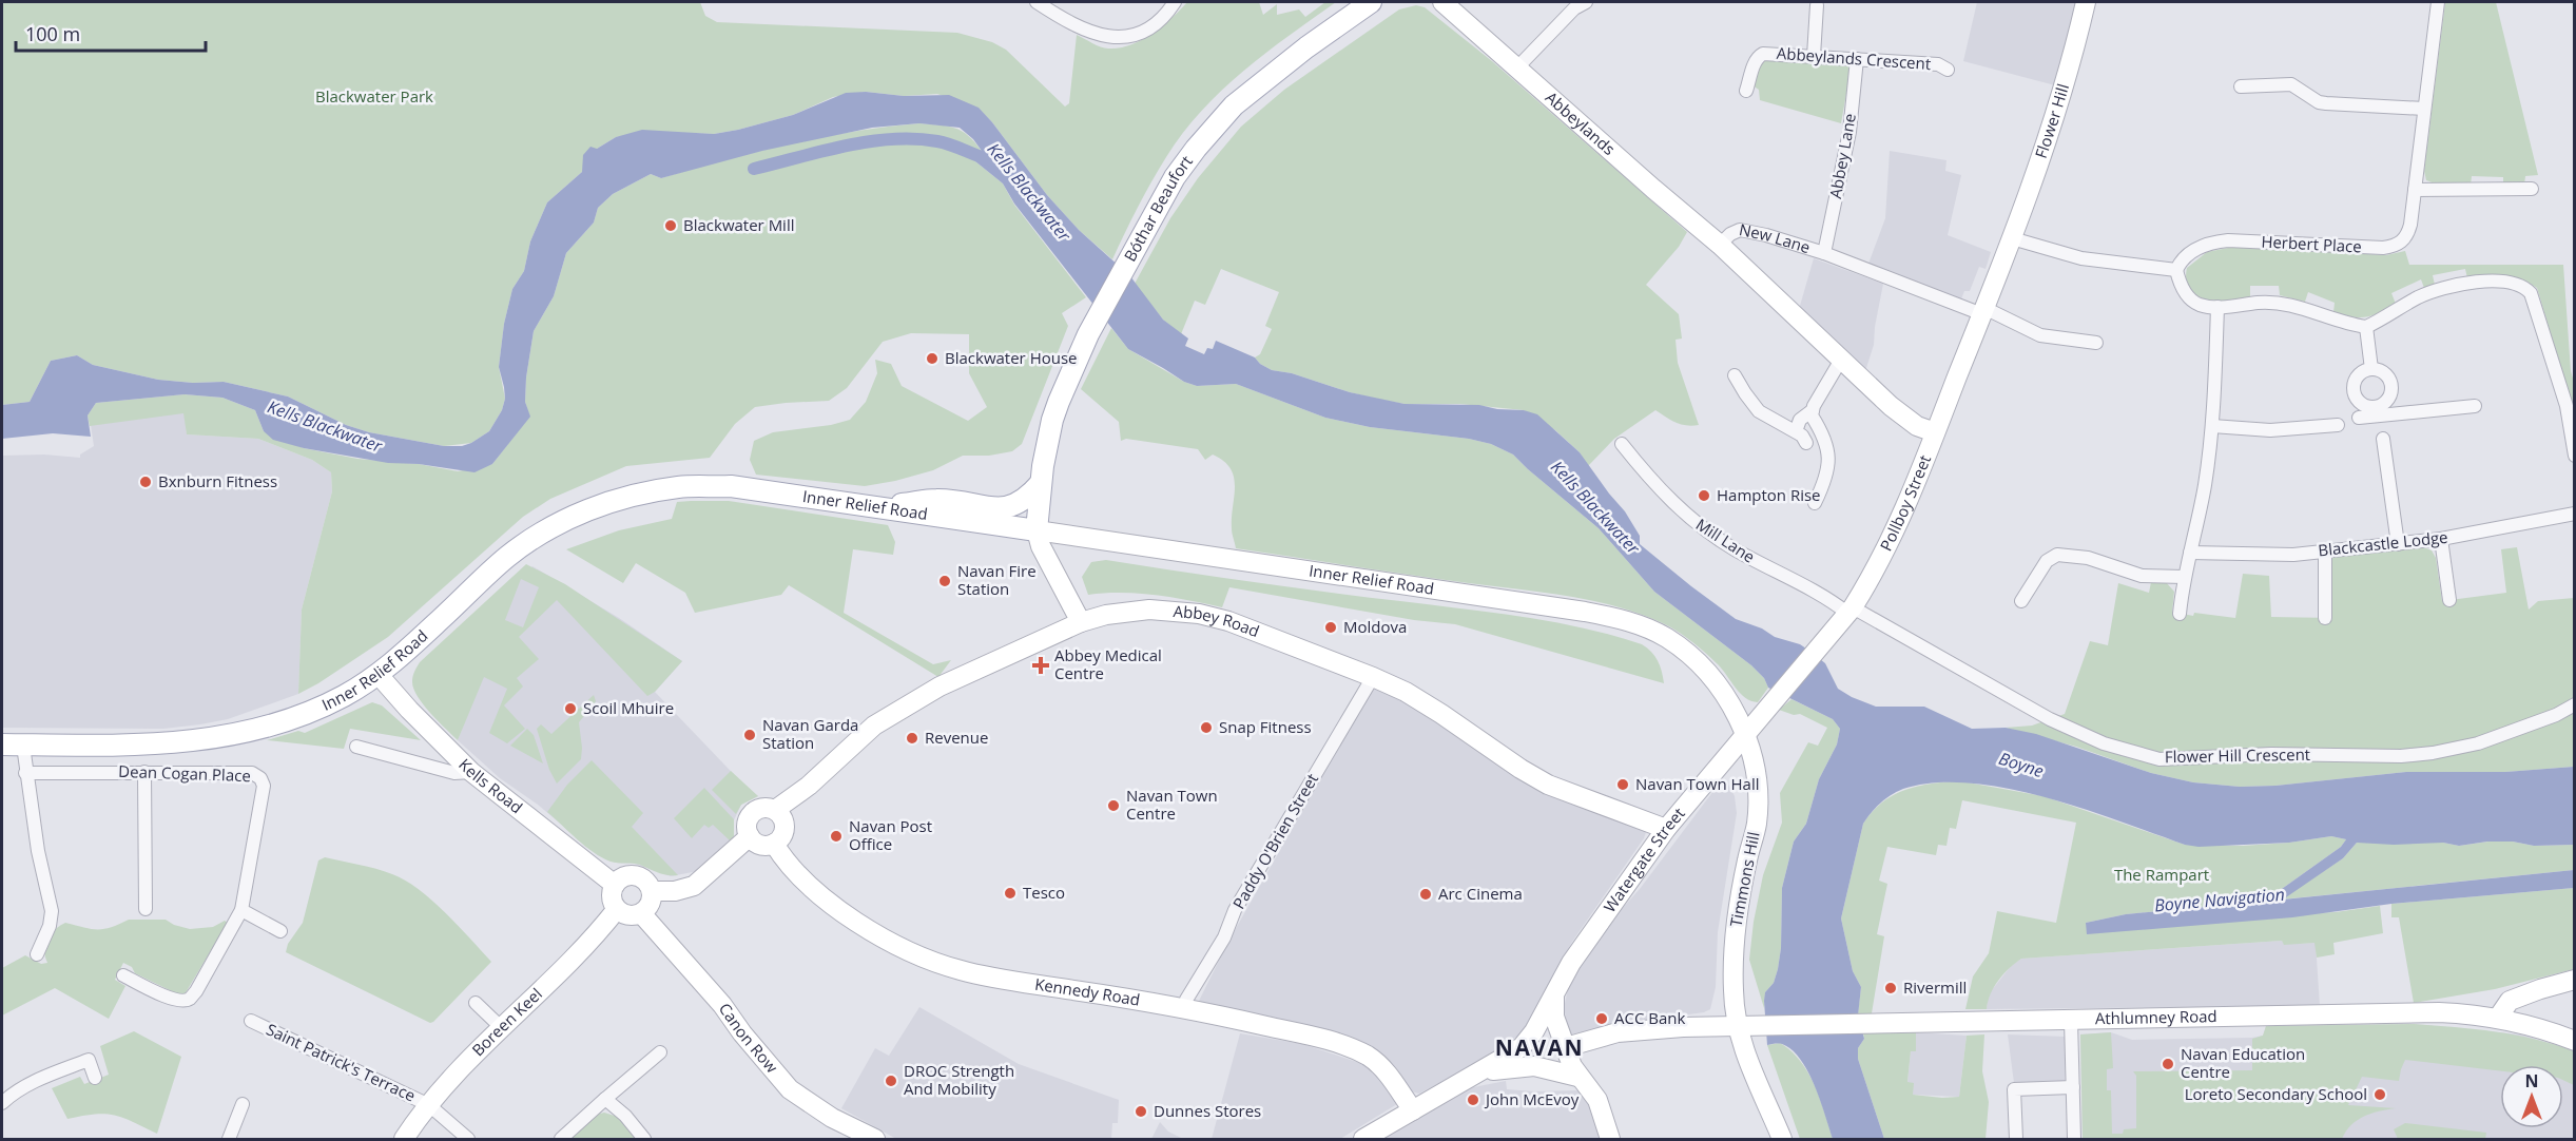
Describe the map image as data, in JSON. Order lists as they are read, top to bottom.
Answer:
{
  "streets": {
    "main road": [
      "Flower Hill",
      "Abbeylands",
      "Bóthar Beaufort",
      "New Lane",
      "Pollboy Street",
      "Inner Relief Road",
      "Abbey Road",
      "Kells Road",
      "Watergate Street",
      "Timmons Hill",
      "Kennedy Road",
      "Athlumney Road",
      "Boreen Keel",
      "Canon Row"
    ],
    "street": [
      "Abbeylands Crescent",
      "Abbey Lane",
      "Herbert Place",
      "Mill Lane",
      "Blackcastle Lodge",
      "Flower Hill Crescent",
      "Dean Cogan Place",
      "Paddy O'Brien Street",
      "Saint Patrick's Terrace"
    ]
  },
  "crossings": [
    ["Abbeylands Crescent", "Abbey Lane"],
    ["Flower Hill", "Pollboy Street"],
    ["Abbeylands", "New Lane"],
    ["Abbey Lane", "New Lane"],
    ["Bóthar Beaufort", "Inner Relief Road"],
    ["New Lane", "Pollboy Street"],
    ["Pollboy Street", "Inner Relief Road"],
    ["Pollboy Street", "Mill Lane"],
    ["Pollboy Street", "Flower Hill Crescent"],
    ["Pollboy Street", "Watergate Street"],
    ["Pollboy Street", "Timmons Hill"],
    ["Inner Relief Road", "Kells Road"],
    ["Inner Relief Road", "Watergate Street"],
    ["Inner Relief Road", "Timmons Hill"],
    ["Mill Lane", "Flower Hill Crescent"],
    ["Abbey Road", "Paddy O'Brien Street"],
    ["Abbey Road", "Watergate Street"],
    ["Abbey Road", "Kennedy Road"],
    ["Kells Road", "Boreen Keel"],
    ["Kells Road", "Canon Row"],
    ["Paddy O'Brien Street", "Kennedy Road"],
    ["Watergate Street", "Timmons Hill"],
    ["Watergate Street", "Kennedy Road"],
    ["Timmons Hill", "Athlumney Road"],
    ["Boreen Keel", "Canon Row"],
    ["Boreen Keel", "Saint Patrick's Terrace"]
  ],
  "districts": ["NAVAN"],
  "water": ["Kells Blackwater", "Boyne", "Boyne Navigation"],
  "parks": ["Blackwater Park", "The Rampart"],
  "places": {
    "other": [
      "Blackwater Mill",
      "Blackwater House",
      "Bxnburn Fitness",
      "Hampton Rise",
      "Navan Fire Station",
      "Moldova",
      "Scoil Mhuire",
      "Snap Fitness",
      "Navan Garda Station",
      "Revenue",
      "Navan Town Hall",
      "Navan Town Centre",
      "Navan Post Office",
      "Tesco",
      "Arc Cinema",
      "Rivermill",
      "ACC Bank",
      "Navan Education Centre",
      "DROC Strength And Mobility",
      "Loreto Secondary School",
      "John McEvoy",
      "Dunnes Stores"
    ],
    "health": ["Abbey Medical Centre"]
  },
  "scale_bar": "100 m",
  "north": "top"
}
